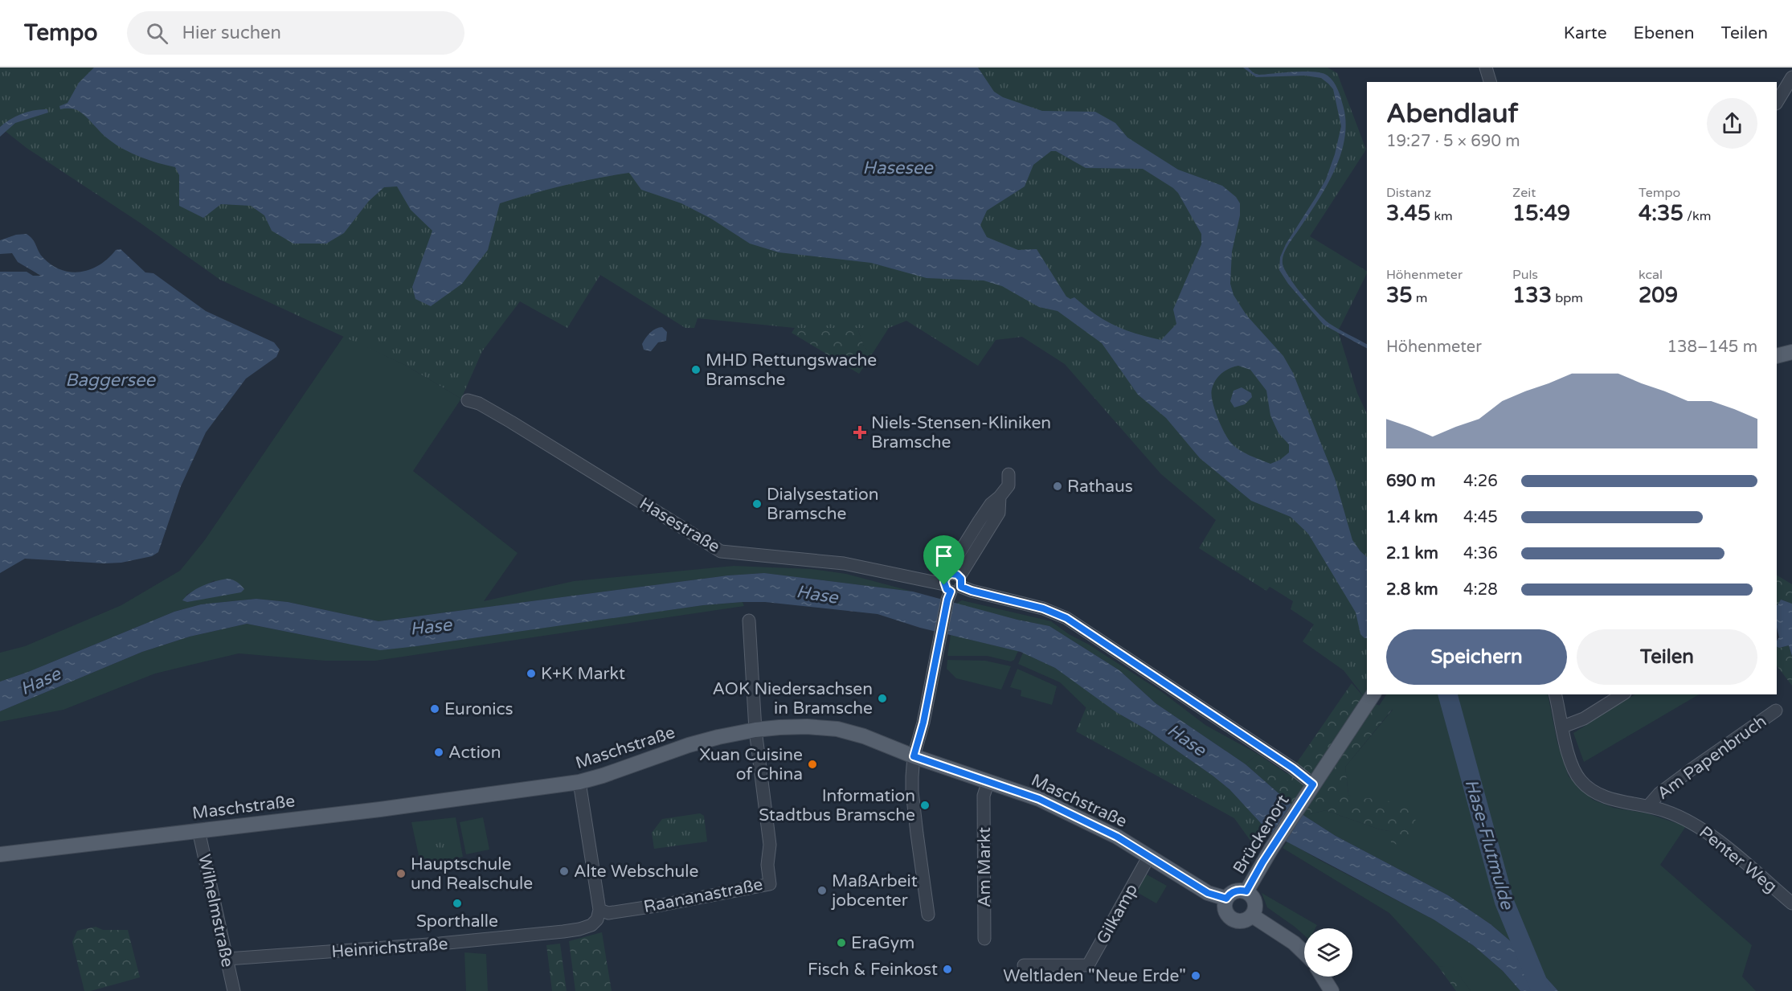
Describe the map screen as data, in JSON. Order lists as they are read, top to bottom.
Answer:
{
  "streets": {
    "main road": ["Maschstraße", "Brückenort"],
    "street": [
      "Hasestraße",
      "Am Papenbruch",
      "Penter Weg",
      "Am Markt",
      "Raananastraße",
      "Wilhelmstraße",
      "Gilkamp",
      "Heinrichstraße"
    ]
  },
  "crossings": [
    ["Hasestraße", "Brückenort"],
    ["Maschstraße", "Brückenort"],
    ["Maschstraße", "Am Markt"],
    ["Maschstraße", "Raananastraße"],
    ["Maschstraße", "Wilhelmstraße"],
    ["Maschstraße", "Gilkamp"],
    ["Am Papenbruch", "Penter Weg"],
    ["Raananastraße", "Heinrichstraße"],
    ["Wilhelmstraße", "Heinrichstraße"]
  ],
  "water": [
    "Hasesee",
    "Baggersee",
    "Hase",
    "Hase-Flutmulde"
  ],
  "places": {
    "other": [
      "MHD Rettungswache Bramsche",
      "Rathaus",
      "Dialysestation Bramsche",
      "K+K Markt",
      "AOK Niedersachsen in Bramsche",
      "Euronics",
      "Action",
      "Xuan Cuisine of China",
      "Information Stadtbus Bramsche",
      "Alte Webschule",
      "Hauptschule und Realschule",
      "MaßArbeit jobcenter",
      "Sporthalle",
      "EraGym",
      "Fisch & Feinkost",
      "Weltladen \"Neue Erde\""
    ],
    "health": ["Niels-Stensen-Kliniken Bramsche"]
  },
  "page": {
    "header": "Tempo",
    "search": "Hier suchen",
    "nav": ["Karte", "Ebenen", "Teilen"],
    "heading": ["Abendlauf", "19:27 · 5 × 690 m"],
    "stats": [
      ["Distanz", "3.45 km"],
      ["Zeit", "15:49"],
      ["Tempo", "4:35 /km"],
      ["Höhenmeter", "35 m"],
      ["Puls", "133 bpm"],
      ["kcal", "209"]
    ],
    "chart": ["Höhenmeter", "138–145 m"],
    "list": [
      {
        "name": "690 m",
        "note": "4:26"
      },
      {
        "name": "1.4 km",
        "note": "4:45"
      },
      {
        "name": "2.1 km",
        "note": "4:36"
      },
      {
        "name": "2.8 km",
        "note": "4:28"
      }
    ],
    "buttons": ["Speichern", "Teilen"]
  }
}
